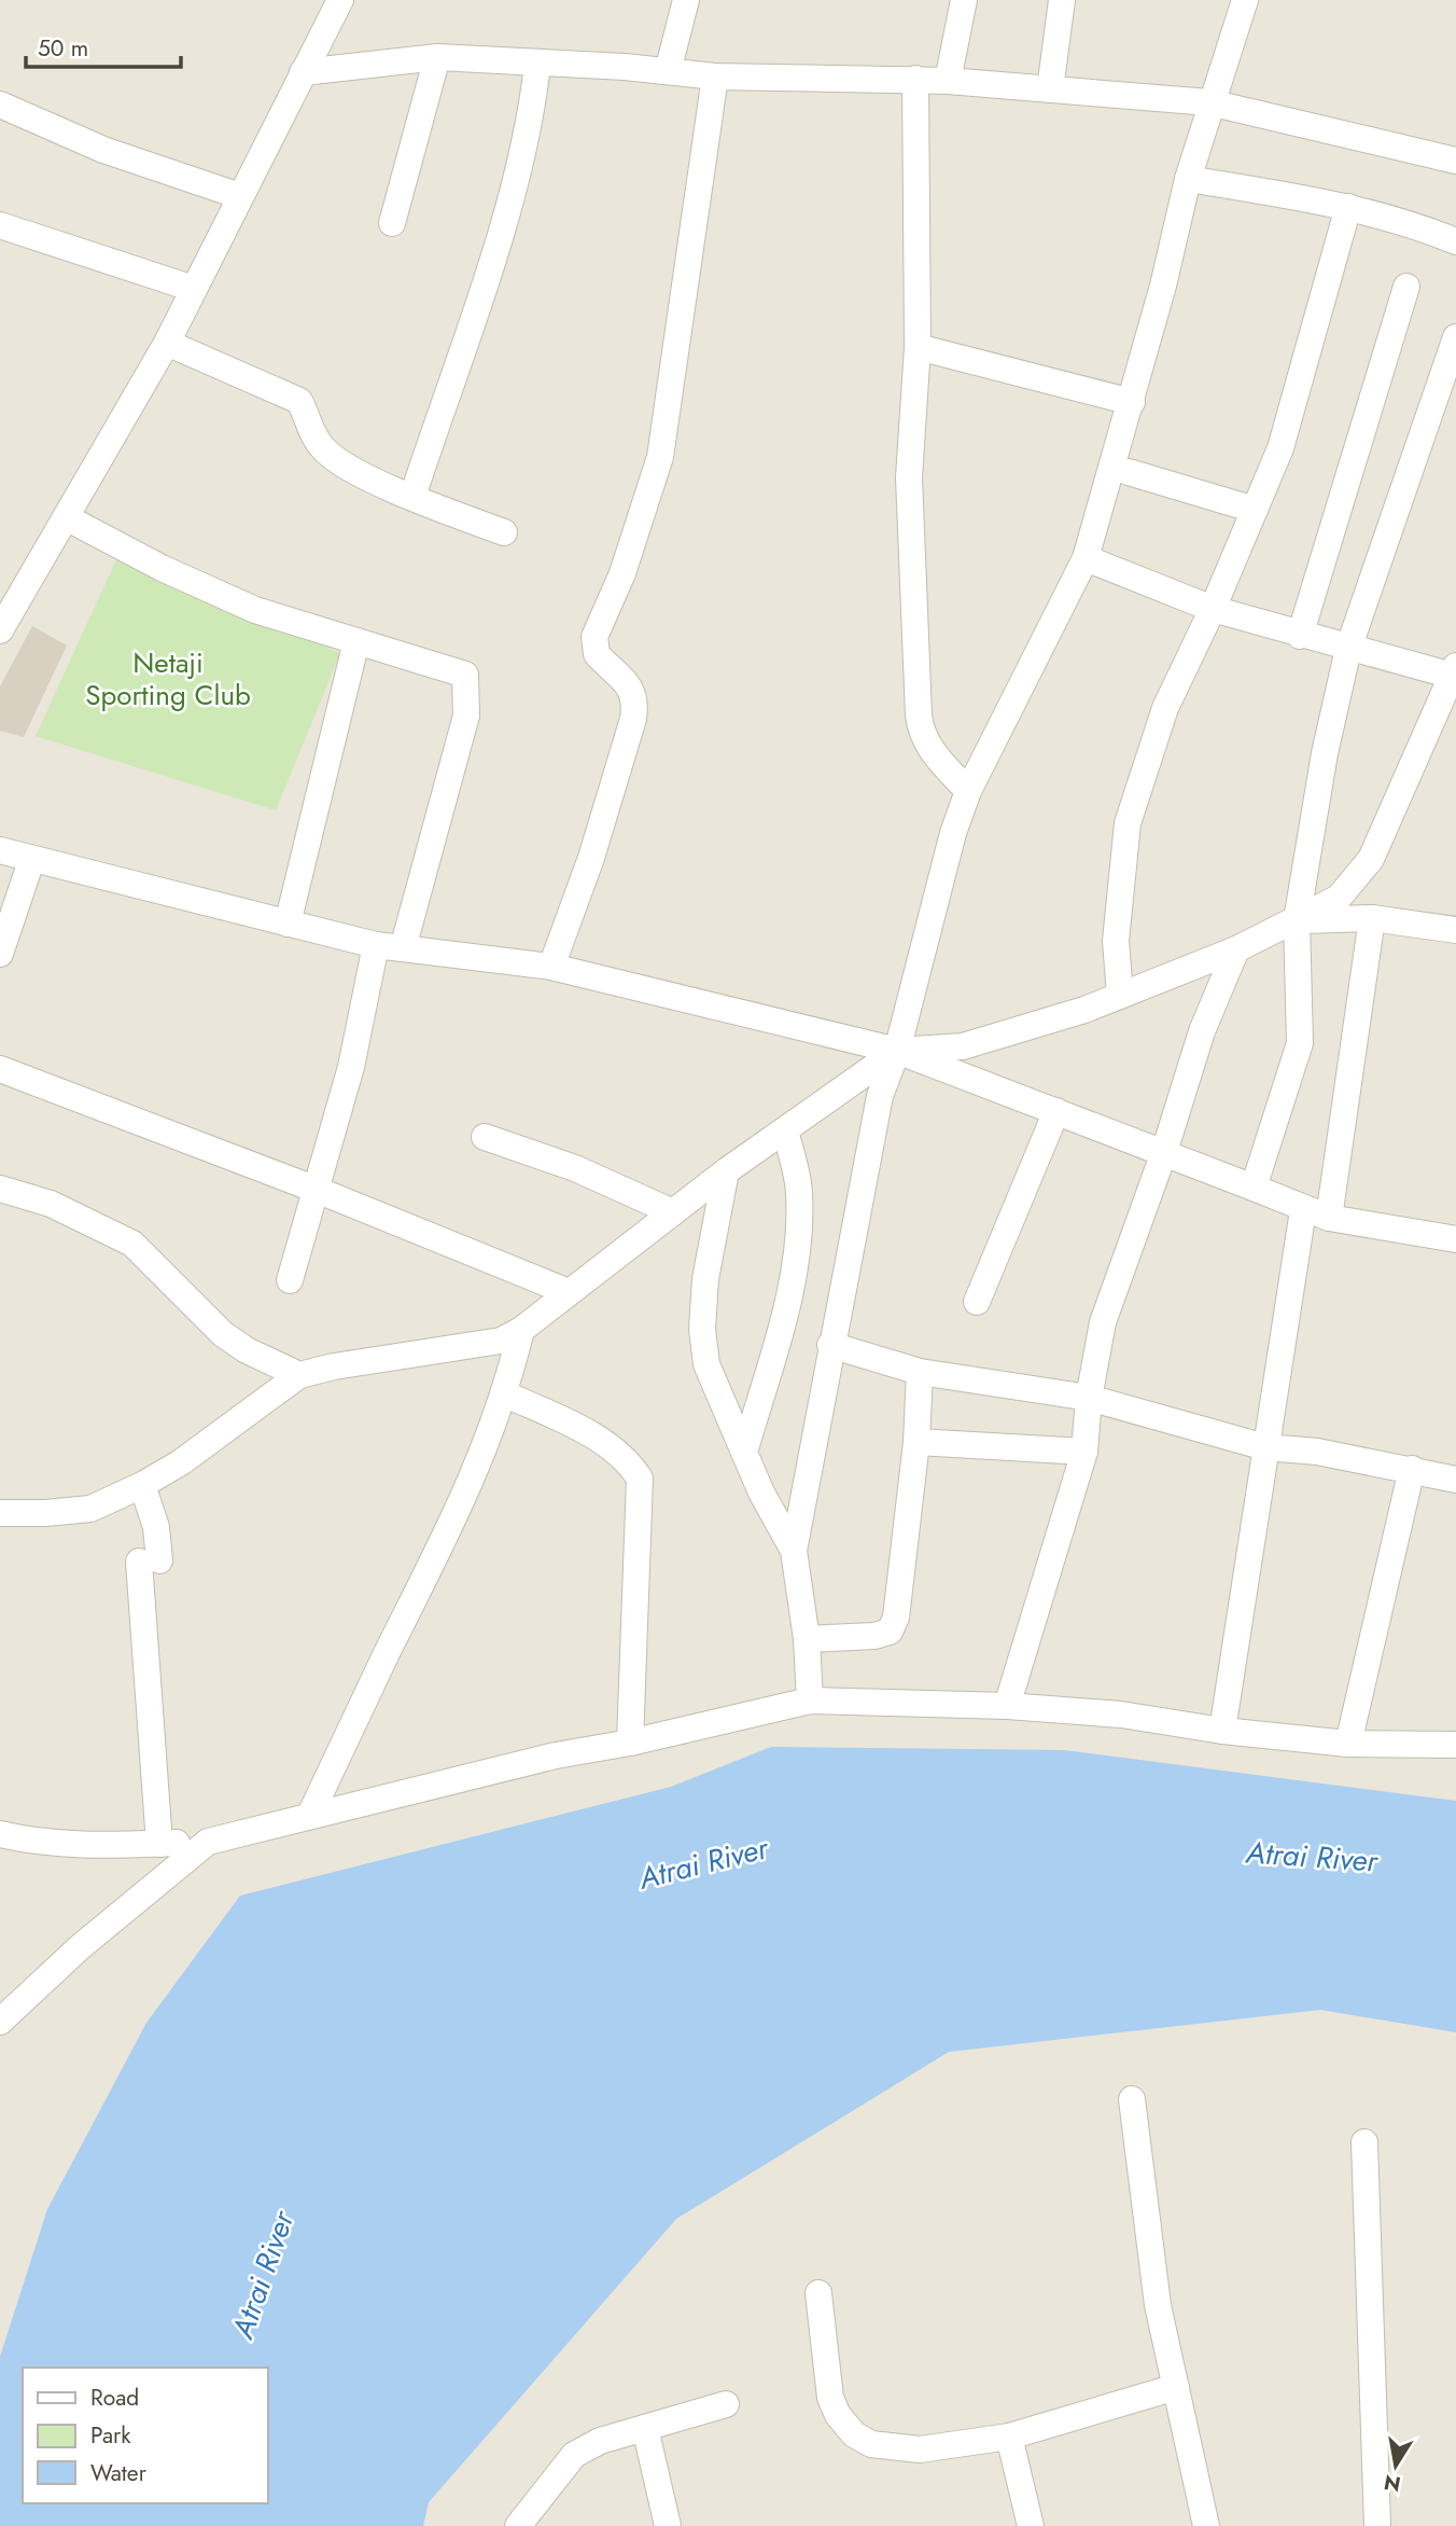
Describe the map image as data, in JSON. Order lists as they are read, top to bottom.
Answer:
{
  "water": ["Atrai River"],
  "parks": ["Netaji Sporting Club"],
  "legend": ["Road", "Park", "Water"],
  "scale_bar": "50 m",
  "north": "bottom"
}
